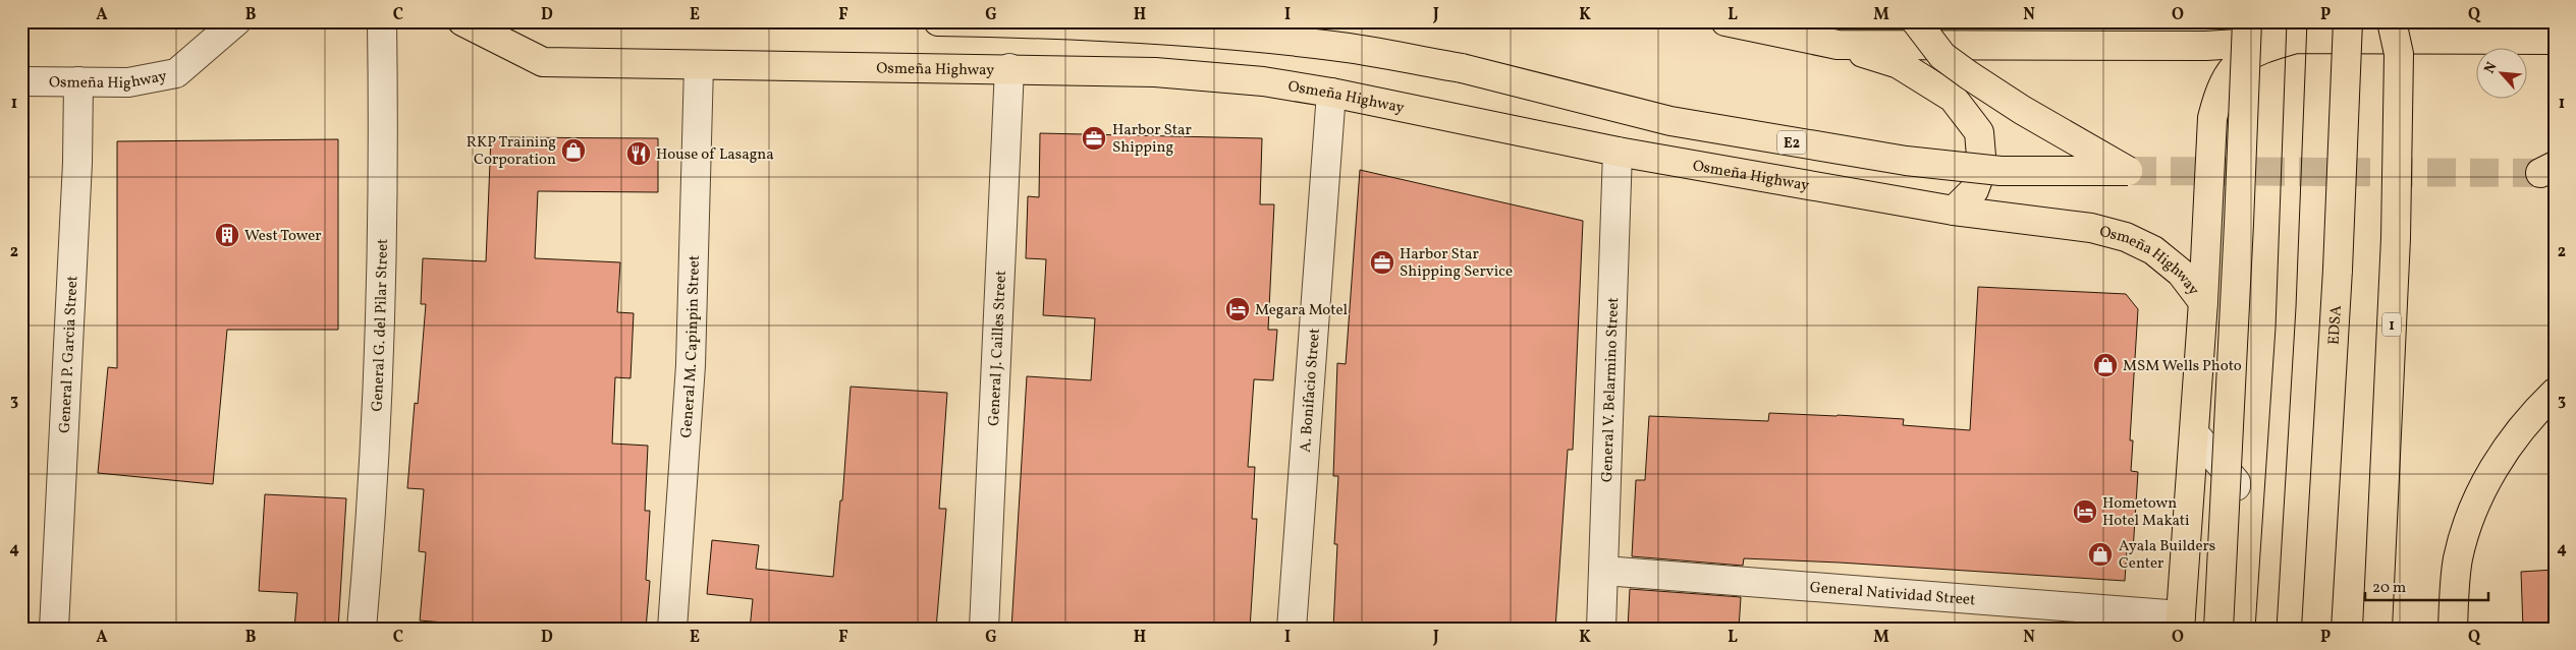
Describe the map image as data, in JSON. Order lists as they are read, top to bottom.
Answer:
{
  "streets": {
    "main road": [
      "Osmeña Highway",
      "E2",
      "1",
      "EDSA"
    ],
    "street": [
      "General G. del Pilar Street",
      "General M. Capinpin Street",
      "General J. Cailles Street",
      "General P. Garcia Street",
      "General V. Belarmino Street",
      "A. Bonifacio Street",
      "General Natividad Street"
    ]
  },
  "crossings": [
    ["Osmeña Highway", "General M. Capinpin Street"],
    ["Osmeña Highway", "General J. Cailles Street"],
    ["Osmeña Highway", "General P. Garcia Street"],
    ["Osmeña Highway", "General V. Belarmino Street"],
    ["Osmeña Highway", "A. Bonifacio Street"],
    ["General V. Belarmino Street", "General Natividad Street"]
  ],
  "places": {
    "office": ["Harbor Star Shipping", "Harbor Star Shipping Service"],
    "shop": ["RKP Training Corporation", "MSM Wells Photo", "Ayala Builders Center"],
    "restaurant": ["House of Lasagna"],
    "building": ["West Tower"],
    "hotel": ["Megara Motel", "Hometown Hotel Makati"]
  },
  "scale_bar": "20 m",
  "north": "top left",
  "grid": {
    "columns": [
      "A",
      "B",
      "C",
      "D",
      "E",
      "F",
      "G",
      "H",
      "I",
      "J",
      "K",
      "L",
      "M",
      "N",
      "O",
      "P",
      "Q"
    ],
    "rows": [
      "1",
      "2",
      "3",
      "4"
    ]
  }
}
